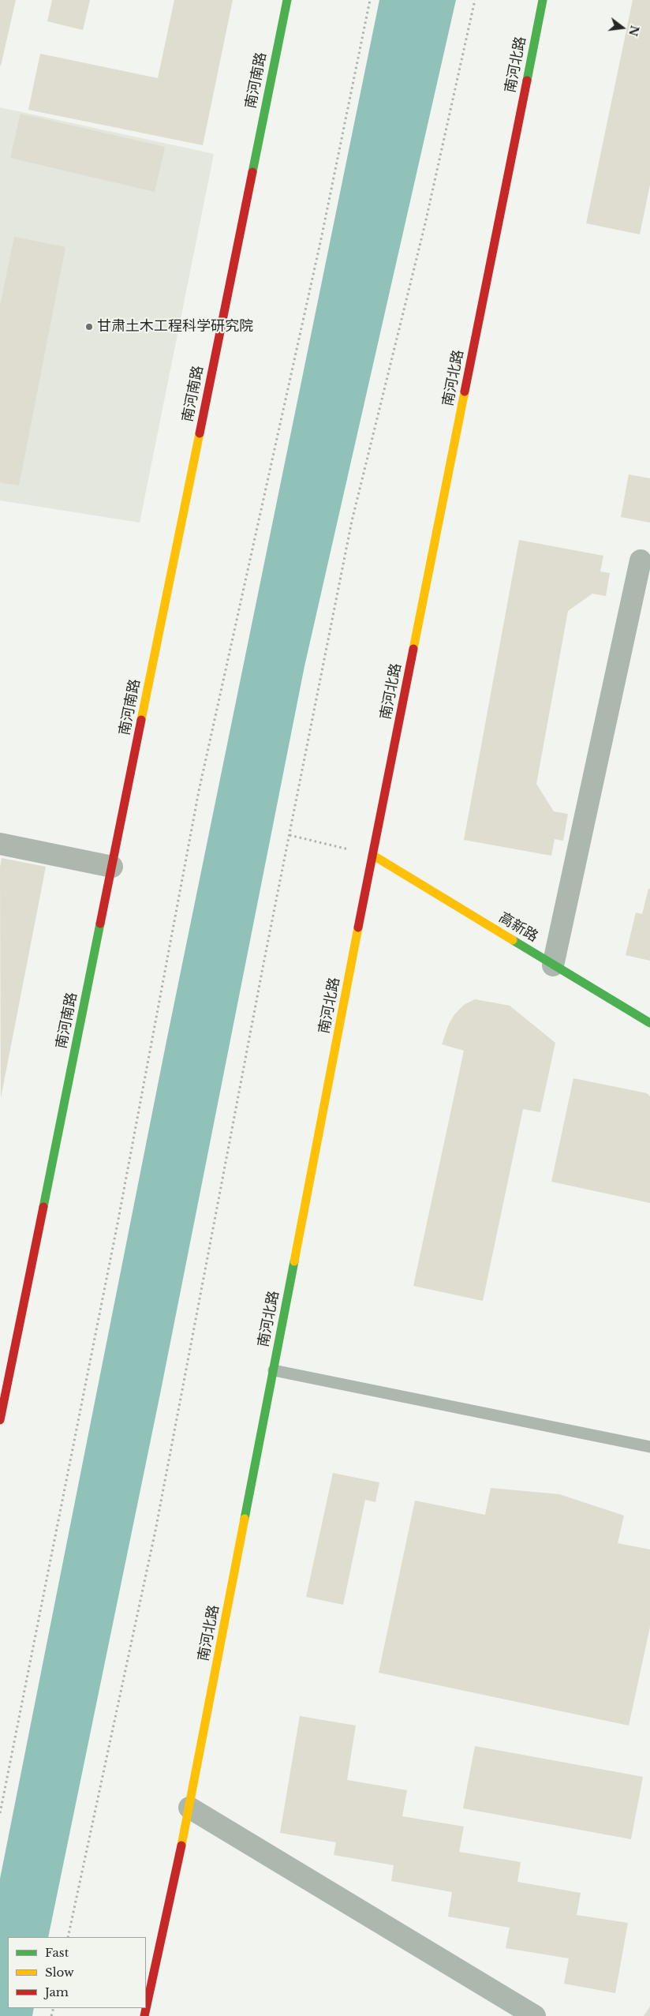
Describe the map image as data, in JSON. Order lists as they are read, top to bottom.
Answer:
{
  "streets": {
    "street": ["南河北路", "南河南路", "高新路"]
  },
  "crossings": [
    ["南河北路", "高新路"]
  ],
  "places": ["甘肃土木工程科学研究院"],
  "legend": ["Fast", "Slow", "Jam"],
  "north": "right"
}
